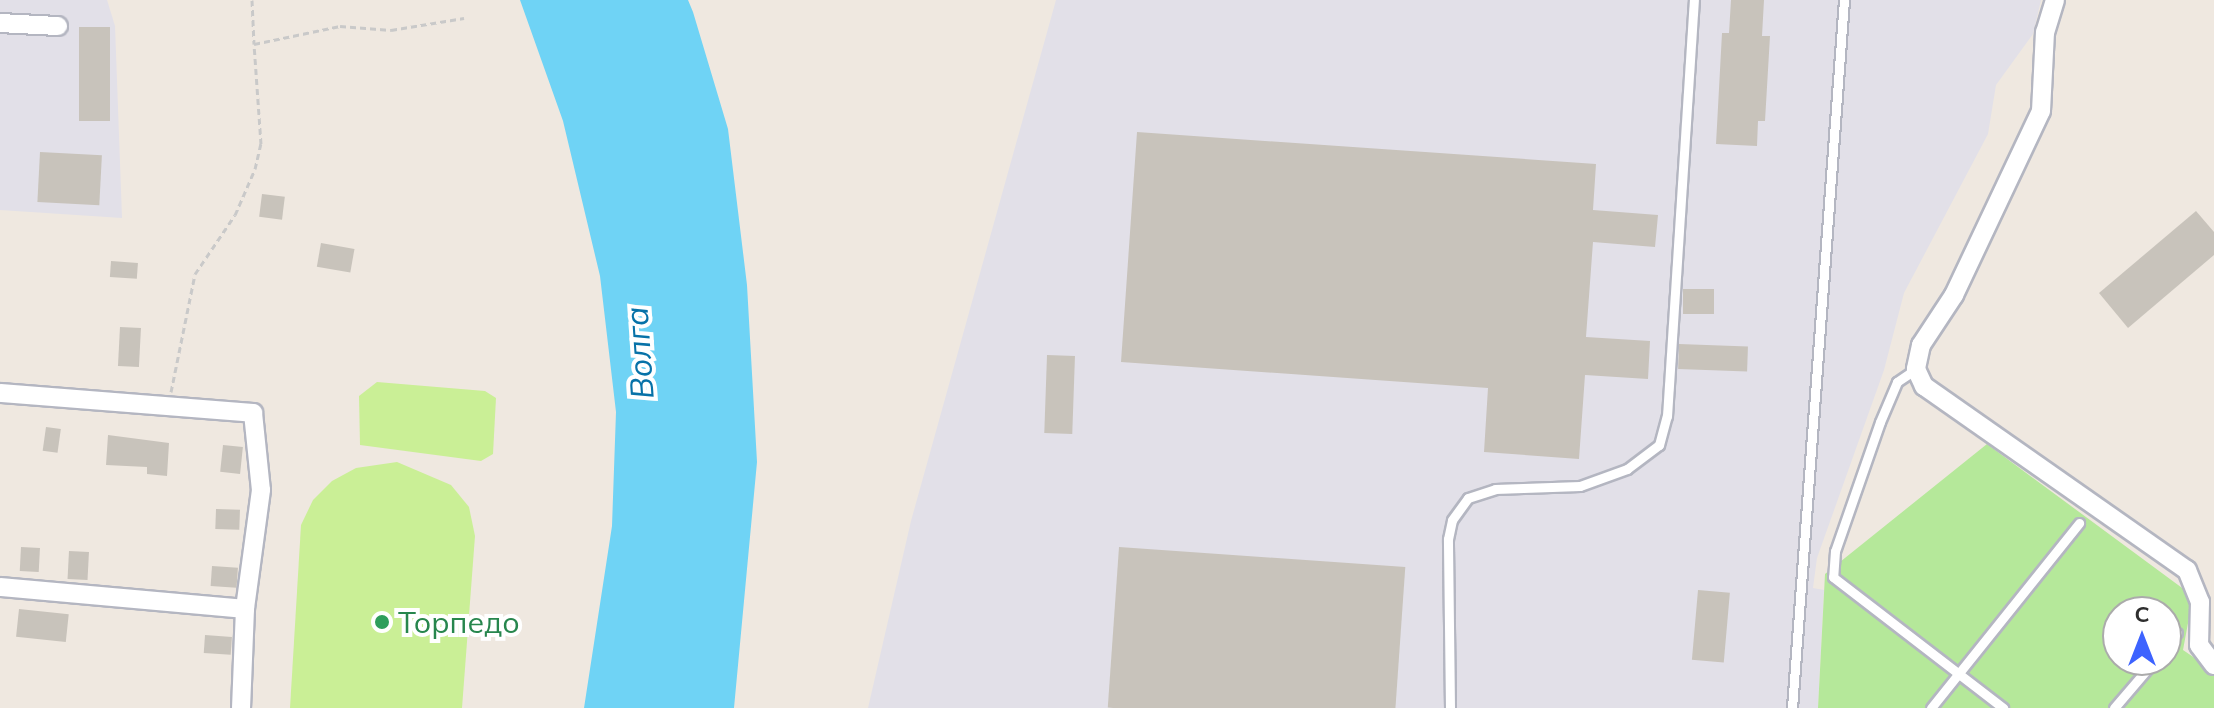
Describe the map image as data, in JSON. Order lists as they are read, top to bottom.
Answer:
{
  "water": ["Волга"],
  "places": ["Торпедо"],
  "north": "top"
}
